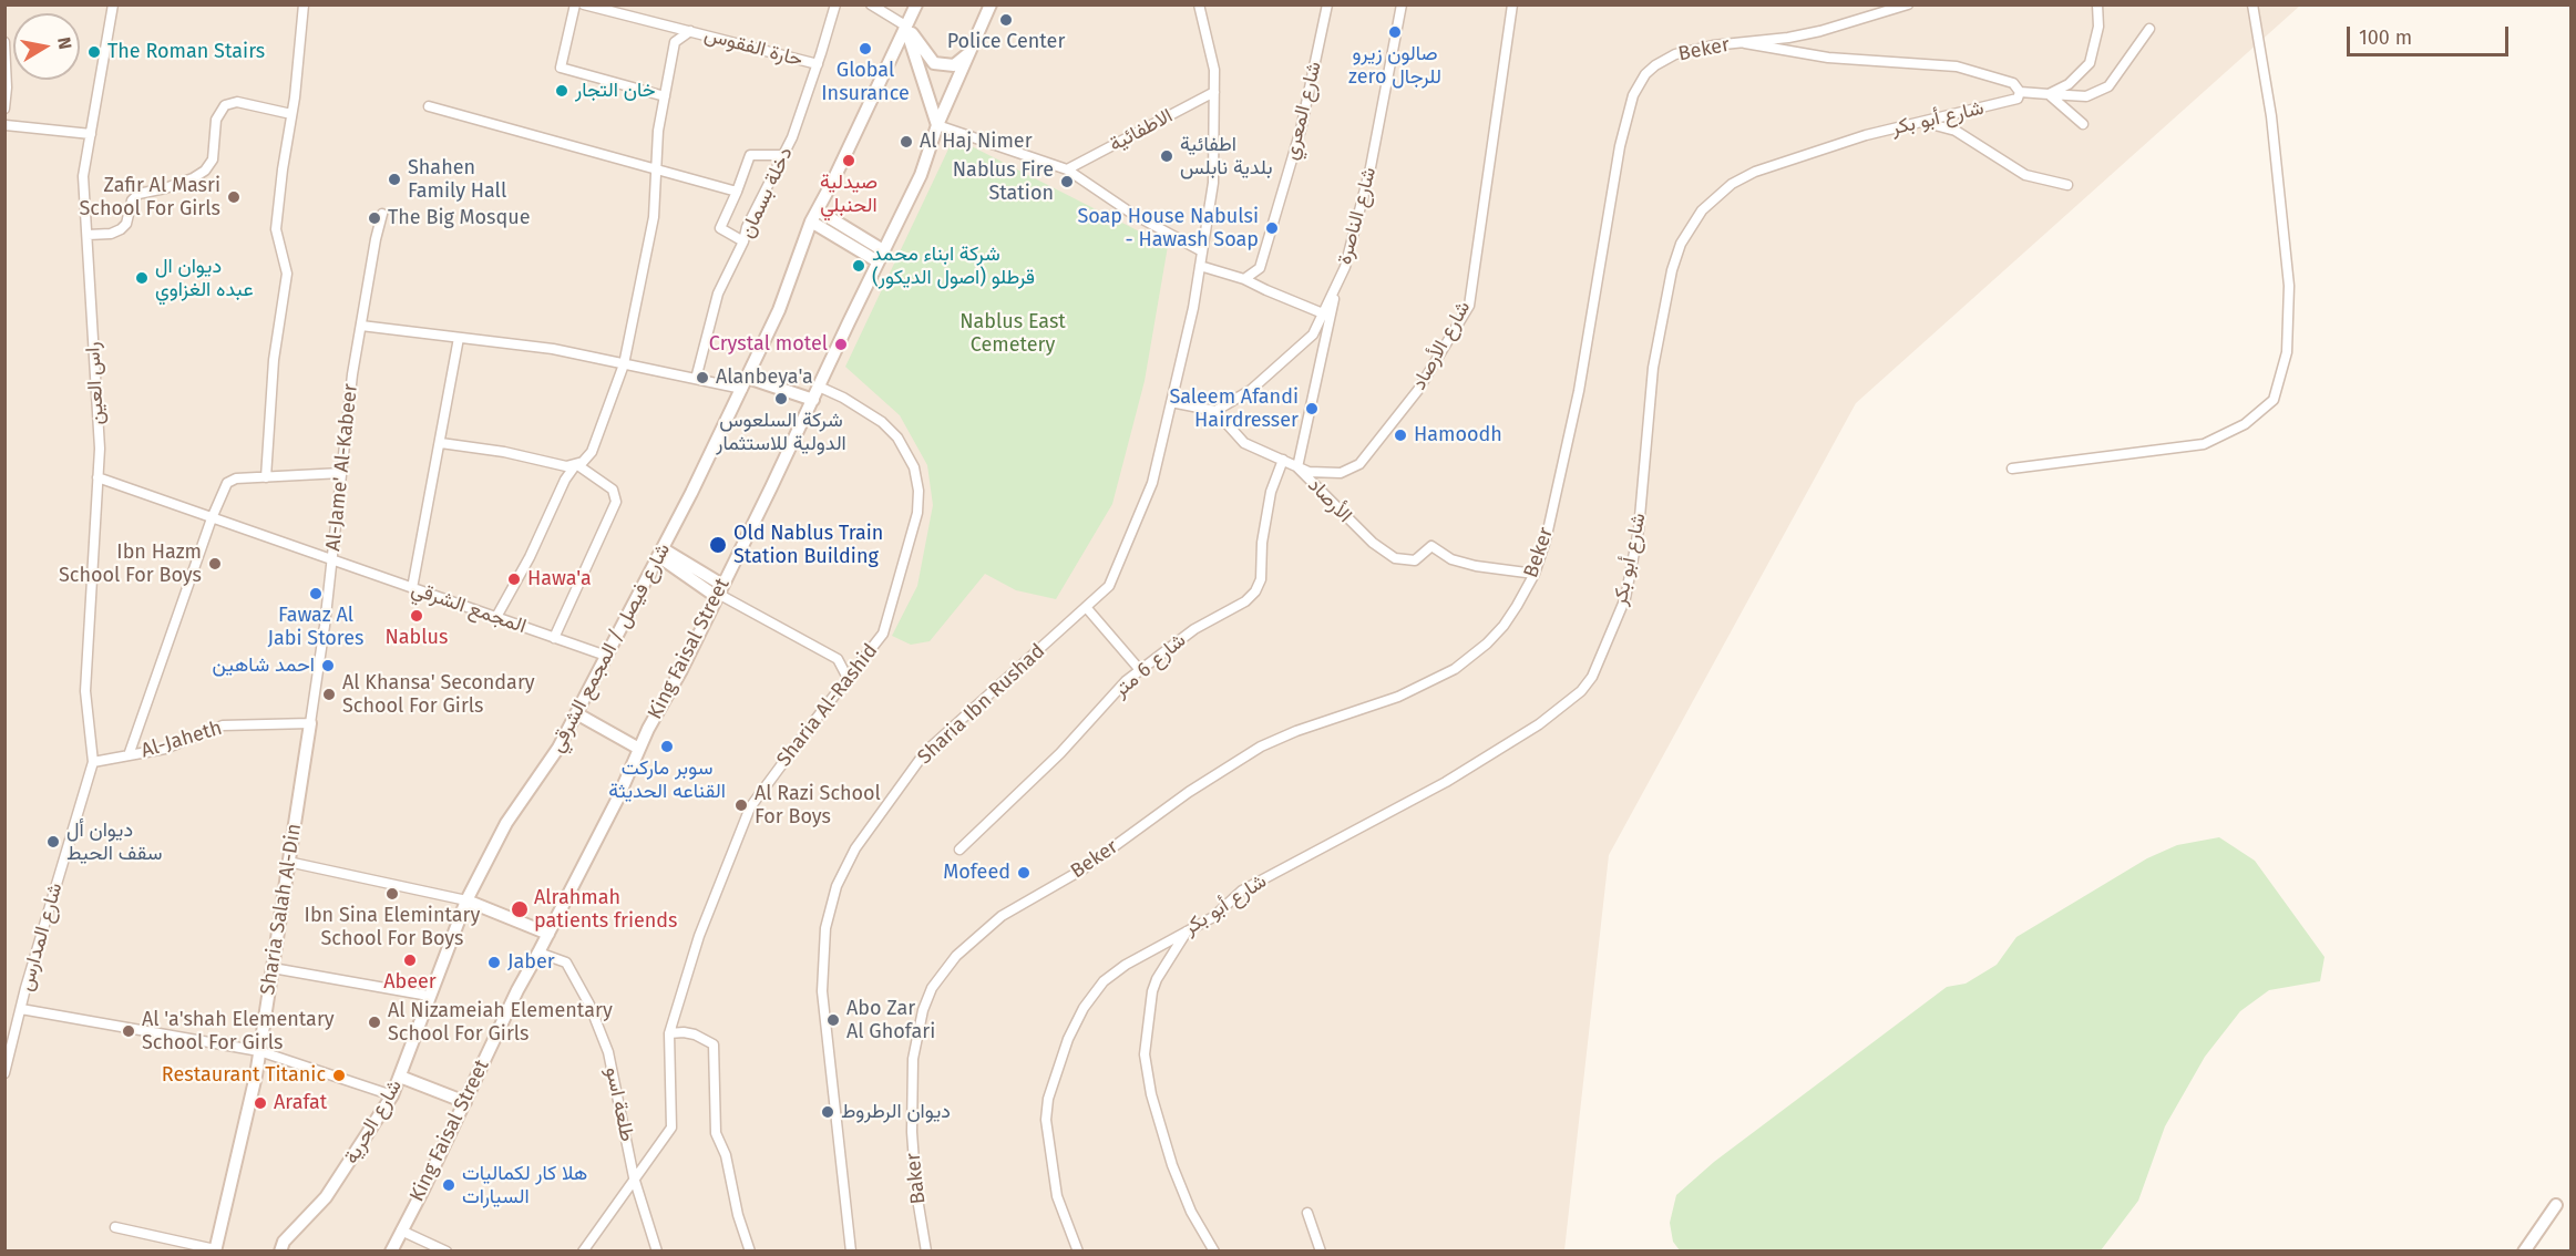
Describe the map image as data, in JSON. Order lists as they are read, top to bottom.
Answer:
{
  "streets": {
    "main road": [
      "شارع فيصل / المجمع الشرقي",
      "King Faisal Street",
      "Sharia Salah Al-Din",
      "شارع الحرية"
    ],
    "street": [
      "حارة الفقوس",
      "Beker",
      "شارع المعري",
      "شارع أبو بكر",
      "الاطفائية",
      "دخلة بسمان",
      "شارع الناصرة",
      "شارع الأرصاد",
      "راس العين",
      "Al-Jame' Al-Kabeer",
      "الأرصاد",
      "المجمع الشرقي",
      "شارع 6 متر",
      "Sharia Ibn Rushad",
      "Sharia Al-Rashid",
      "Al-Jaheth",
      "شارع المدارس",
      "طلعة اسو"
    ]
  },
  "crossings": [
    ["حارة الفقوس", "دخلة بسمان"],
    ["Beker", "شارع أبو بكر"],
    ["Beker", "الأرصاد"],
    ["الاطفائية", "Sharia Ibn Rushad"],
    ["شارع الناصرة", "شارع الأرصاد"],
    ["شارع الناصرة", "الأرصاد"],
    ["شارع الأرصاد", "الأرصاد"],
    ["شارع الأرصاد", "شارع 6 متر"],
    ["راس العين", "المجمع الشرقي"],
    ["راس العين", "Al-Jaheth"],
    ["راس العين", "شارع المدارس"],
    ["Al-Jame' Al-Kabeer", "المجمع الشرقي"],
    ["Al-Jame' Al-Kabeer", "Al-Jaheth"],
    ["Al-Jame' Al-Kabeer", "Sharia Salah Al-Din"],
    ["المجمع الشرقي", "شارع فيصل / المجمع الشرقي"],
    ["شارع فيصل / المجمع الشرقي", "شارع الحرية"],
    ["King Faisal Street", "Sharia Al-Rashid"],
    ["King Faisal Street", "طلعة اسو"],
    ["Sharia Al-Rashid", "طلعة اسو"],
    ["Al-Jaheth", "Sharia Salah Al-Din"],
    ["Al-Jaheth", "شارع المدارس"]
  ],
  "parks": ["Nablus East Cemetery"],
  "places": [
    "Police Center",
    "صالون زيرو zero للرجال",
    "Global Insurance",
    "The Roman Stairs",
    "خان التجار",
    "Al Haj Nimer",
    "اطفائية بلدية نابلس",
    "صيدلية الحنبلي",
    "Shahen Family Hall",
    "Nablus Fire Station",
    "Zafir Al Masri School For Girls",
    "The Big Mosque",
    "Soap House Nabulsi - Hawash Soap",
    "شركة ابناء محمد قرطلو (اصول الديكور)",
    "ديوان ال عبده الغزاوي",
    "Crystal motel",
    "Alanbeya'a",
    "شركة السلعوس الدولية للاستثمار",
    "Saleem Afandi Hairdresser",
    "Hamoodh",
    "Old Nablus Train Station Building",
    "Ibn Hazm School For Boys",
    "Hawa'a",
    "Fawaz Al Jabi Stores",
    "Nablus",
    "احمد شاهين",
    "Al Khansa' Secondary School For Girls",
    "سوبر ماركت القناعه الحديثة",
    "Al Razi School For Boys",
    "ديوان أل سقف الحيط",
    "Mofeed",
    "Ibn Sina Elemintary School For Boys",
    "Alrahmah patients friends",
    "Abeer",
    "Jaber",
    "Abo Zar Al Ghofari",
    "Al Nizameiah Elementary School For Girls",
    "Al 'a'shah Elementary School For Girls",
    "Restaurant Titanic",
    "Arafat",
    "ديوان الرطروط",
    "هلا كار لكماليات السيارات"
  ],
  "scale_bar": "100 m",
  "north": "right"
}
